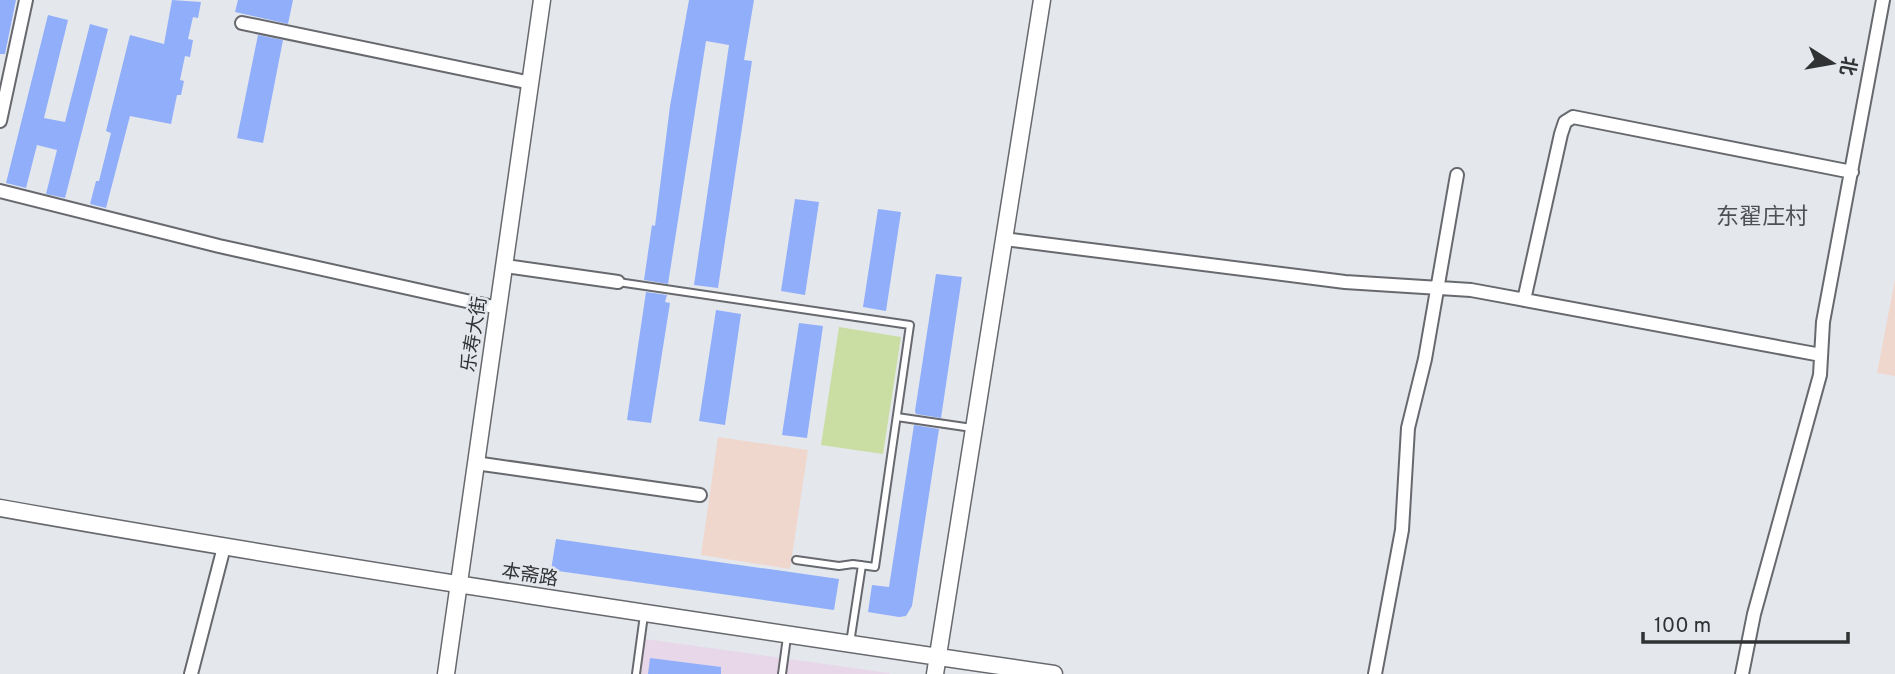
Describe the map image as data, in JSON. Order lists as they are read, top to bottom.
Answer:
{
  "streets": {
    "street": ["乐寿大街", "本斋路"]
  },
  "crossings": [
    ["乐寿大街", "本斋路"]
  ],
  "districts": ["东翟庄村"],
  "scale_bar": "100 m",
  "north": "right"
}
